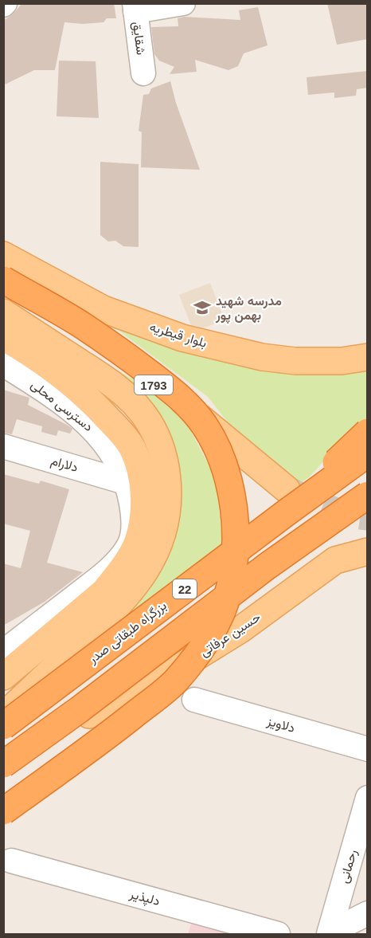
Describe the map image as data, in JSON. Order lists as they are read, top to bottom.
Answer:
{
  "streets": {
    "highway": ["22", "بزرگراه طبقاتی صدر"],
    "main road": ["بلوار قیطریه", "1793", "حسین عرفاتی"],
    "street": [
      "شقایق",
      "دسترسی محلی",
      "دلارام",
      "دلاویز",
      "رحمانی",
      "دلپذیر"
    ]
  },
  "crossings": [
    ["1793", "بزرگراه طبقاتی صدر"],
    ["دسترسی محلی", "دلارام"]
  ],
  "places": {
    "school or university": ["مدرسه شهید بهمن پور"]
  }
}
